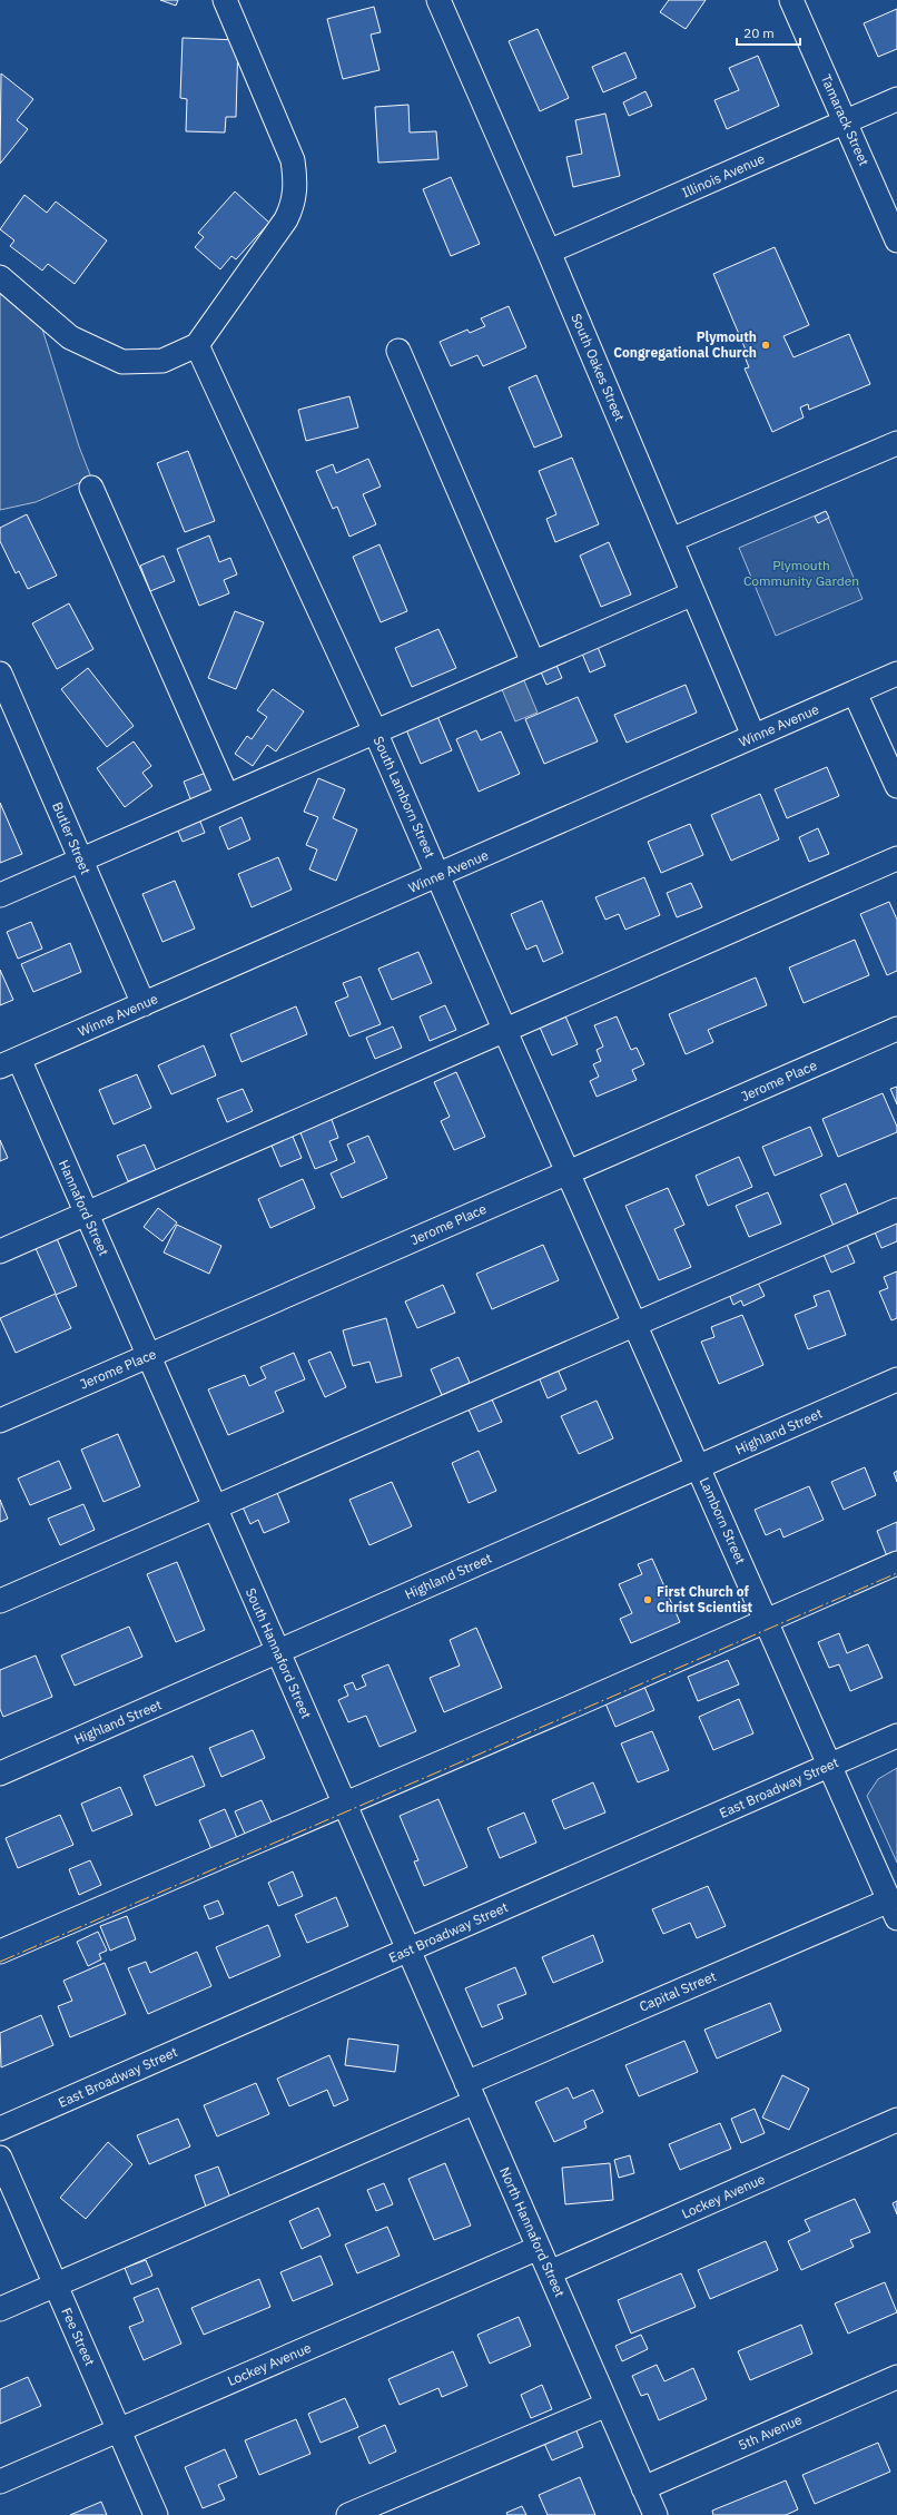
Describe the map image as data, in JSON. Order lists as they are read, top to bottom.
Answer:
{
  "streets": {
    "street": [
      "Tamarack Street",
      "Illinois Avenue",
      "South Oakes Street",
      "Winne Avenue",
      "South Lamborn Street",
      "Butler Street",
      "Jerome Place",
      "Hannaford Street",
      "Highland Street",
      "Lamborn Street",
      "South Hannaford Street",
      "East Broadway Street",
      "Capital Street",
      "Lockey Avenue",
      "North Hannaford Street",
      "Fee Street",
      "5th Avenue"
    ]
  },
  "crossings": [
    ["Tamarack Street", "Illinois Avenue"],
    ["Illinois Avenue", "South Oakes Street"],
    ["South Oakes Street", "Winne Avenue"],
    ["Winne Avenue", "South Lamborn Street"],
    ["Winne Avenue", "Butler Street"],
    ["Winne Avenue", "Hannaford Street"],
    ["South Lamborn Street", "Jerome Place"],
    ["South Lamborn Street", "Lamborn Street"],
    ["Jerome Place", "Hannaford Street"],
    ["Jerome Place", "Lamborn Street"],
    ["Jerome Place", "South Hannaford Street"],
    ["Hannaford Street", "South Hannaford Street"],
    ["Highland Street", "Lamborn Street"],
    ["Highland Street", "South Hannaford Street"],
    ["Lamborn Street", "East Broadway Street"],
    ["Lamborn Street", "Capital Street"],
    ["South Hannaford Street", "East Broadway Street"],
    ["South Hannaford Street", "North Hannaford Street"],
    ["East Broadway Street", "North Hannaford Street"],
    ["Capital Street", "North Hannaford Street"],
    ["Capital Street", "Fee Street"],
    ["Lockey Avenue", "North Hannaford Street"],
    ["Lockey Avenue", "Fee Street"],
    ["North Hannaford Street", "5th Avenue"]
  ],
  "parks": ["Plymouth Community Garden"],
  "places": ["Plymouth Congregational Church", "First Church of Christ Scientist"],
  "scale_bar": "20 m"
}
